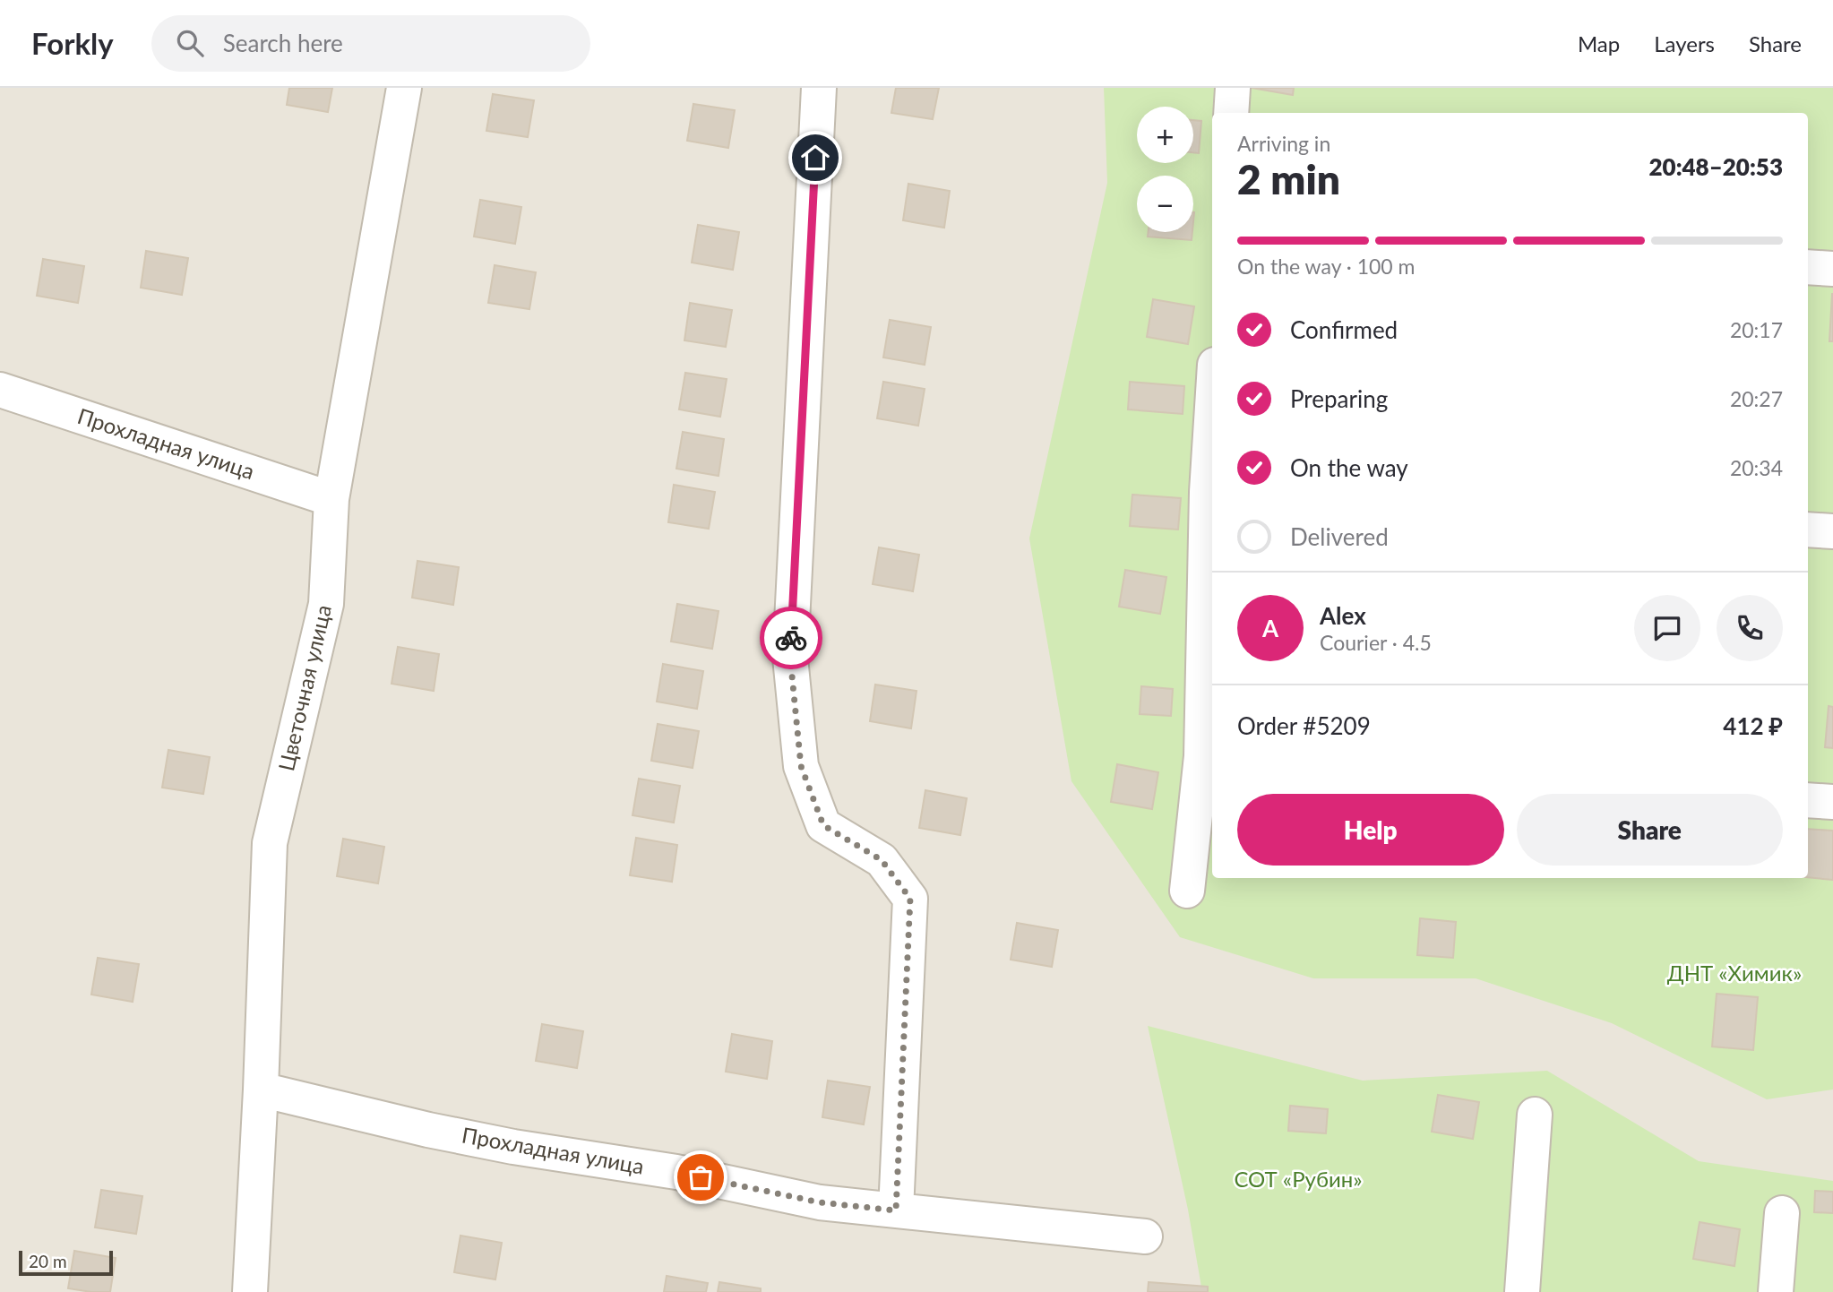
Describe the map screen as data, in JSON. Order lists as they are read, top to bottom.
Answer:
{
  "streets": {
    "street": ["Прохладная улица", "Цветочная улица"]
  },
  "crossings": [
    ["Прохладная улица", "Цветочная улица"]
  ],
  "parks": ["ДНТ «Химик»", "СОТ «Рубин»"],
  "scale_bar": "20 m",
  "page": {
    "header": "Forkly",
    "search": "Search here",
    "nav": ["Map", "Layers", "Share"],
    "map_buttons": ["+", "−"],
    "heading": ["2 min", "Arriving in", "20:48–20:53"],
    "panel": [
      "Alex",
      "Courier · 4.5",
      "Order #5209",
      "412 ₽"
    ],
    "bar": "On the way · 100 m",
    "list": [
      ["Confirmed", "20:17"],
      ["Preparing", "20:27"],
      ["On the way", "20:34"],
      "Delivered"
    ],
    "round": "A",
    "buttons": ["Help", "Share"],
    "scale": "20 m"
  }
}
